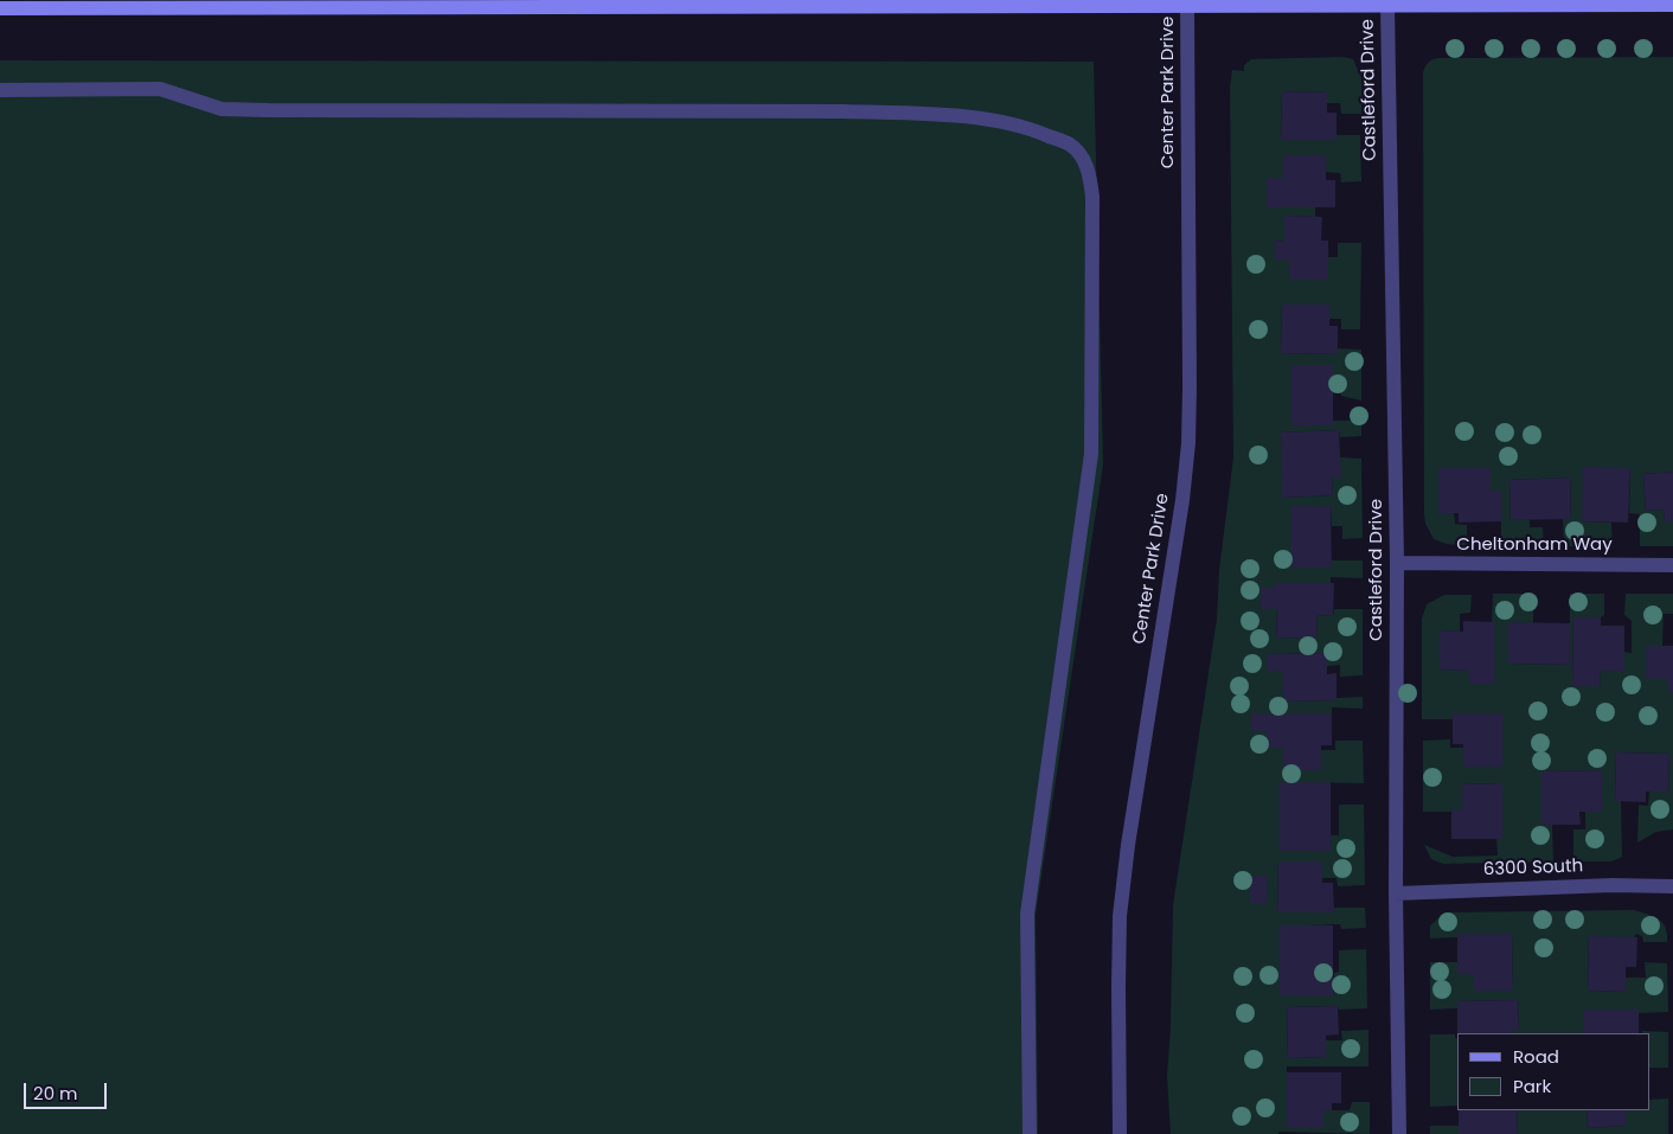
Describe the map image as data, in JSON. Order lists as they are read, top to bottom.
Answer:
{
  "streets": {
    "street": [
      "Castleford Drive",
      "Center Park Drive",
      "Cheltonham Way",
      "6300 South"
    ]
  },
  "crossings": [
    ["Castleford Drive", "Cheltonham Way"],
    ["Castleford Drive", "6300 South"]
  ],
  "legend": ["Road", "Park"],
  "scale_bar": "20 m"
}
